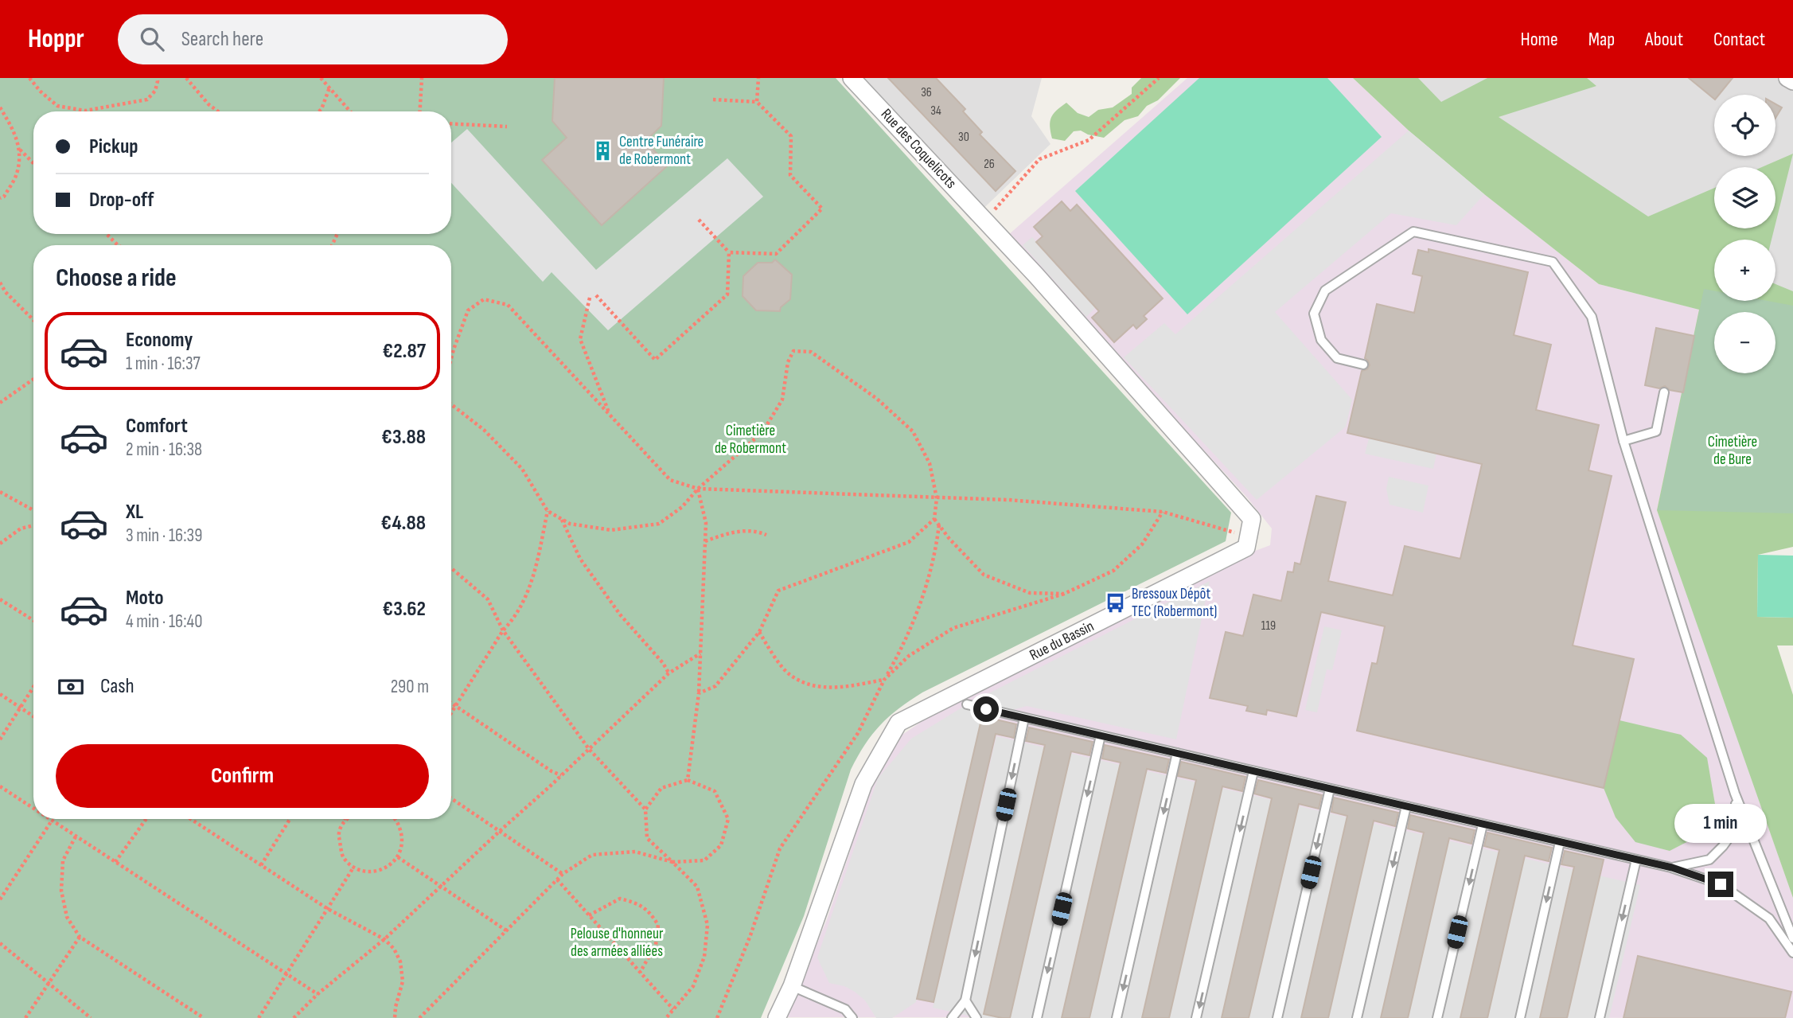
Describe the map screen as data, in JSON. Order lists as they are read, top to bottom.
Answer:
{
  "streets": {
    "street": ["Rue des Coquelicots", "Rue du Bassin"]
  },
  "parks": ["Cimetière de Robermont", "Cimetière de Bure", "Pelouse d'honneur des armées alliées"],
  "places": {
    "building": ["Centre Funéraire de Robermont"],
    "bus stop": ["Bressoux Dépôt TEC (Robermont)"]
  },
  "house_numbers": [
    "36",
    "34",
    "30",
    "26",
    "119"
  ],
  "page": {
    "header": "Hoppr",
    "search": "Search here",
    "nav": [
      "Home",
      "Map",
      "About",
      "Contact"
    ],
    "map_buttons": ["+", "−"],
    "banner": ["Pickup", "Drop-off"],
    "heading": "Choose a ride",
    "list": [
      {
        "name": "Economy",
        "note": "1 min · 16:37",
        "value": "€2.87"
      },
      {
        "name": "Comfort",
        "note": "2 min · 16:38",
        "value": "€3.88"
      },
      {
        "name": "XL",
        "note": "3 min · 16:39",
        "value": "€4.88"
      },
      {
        "name": "Moto",
        "note": "4 min · 16:40",
        "value": "€3.62"
      }
    ],
    "pay": ["Cash", "290 m"],
    "buttons": "Confirm",
    "bubble": "1 min"
  }
}
